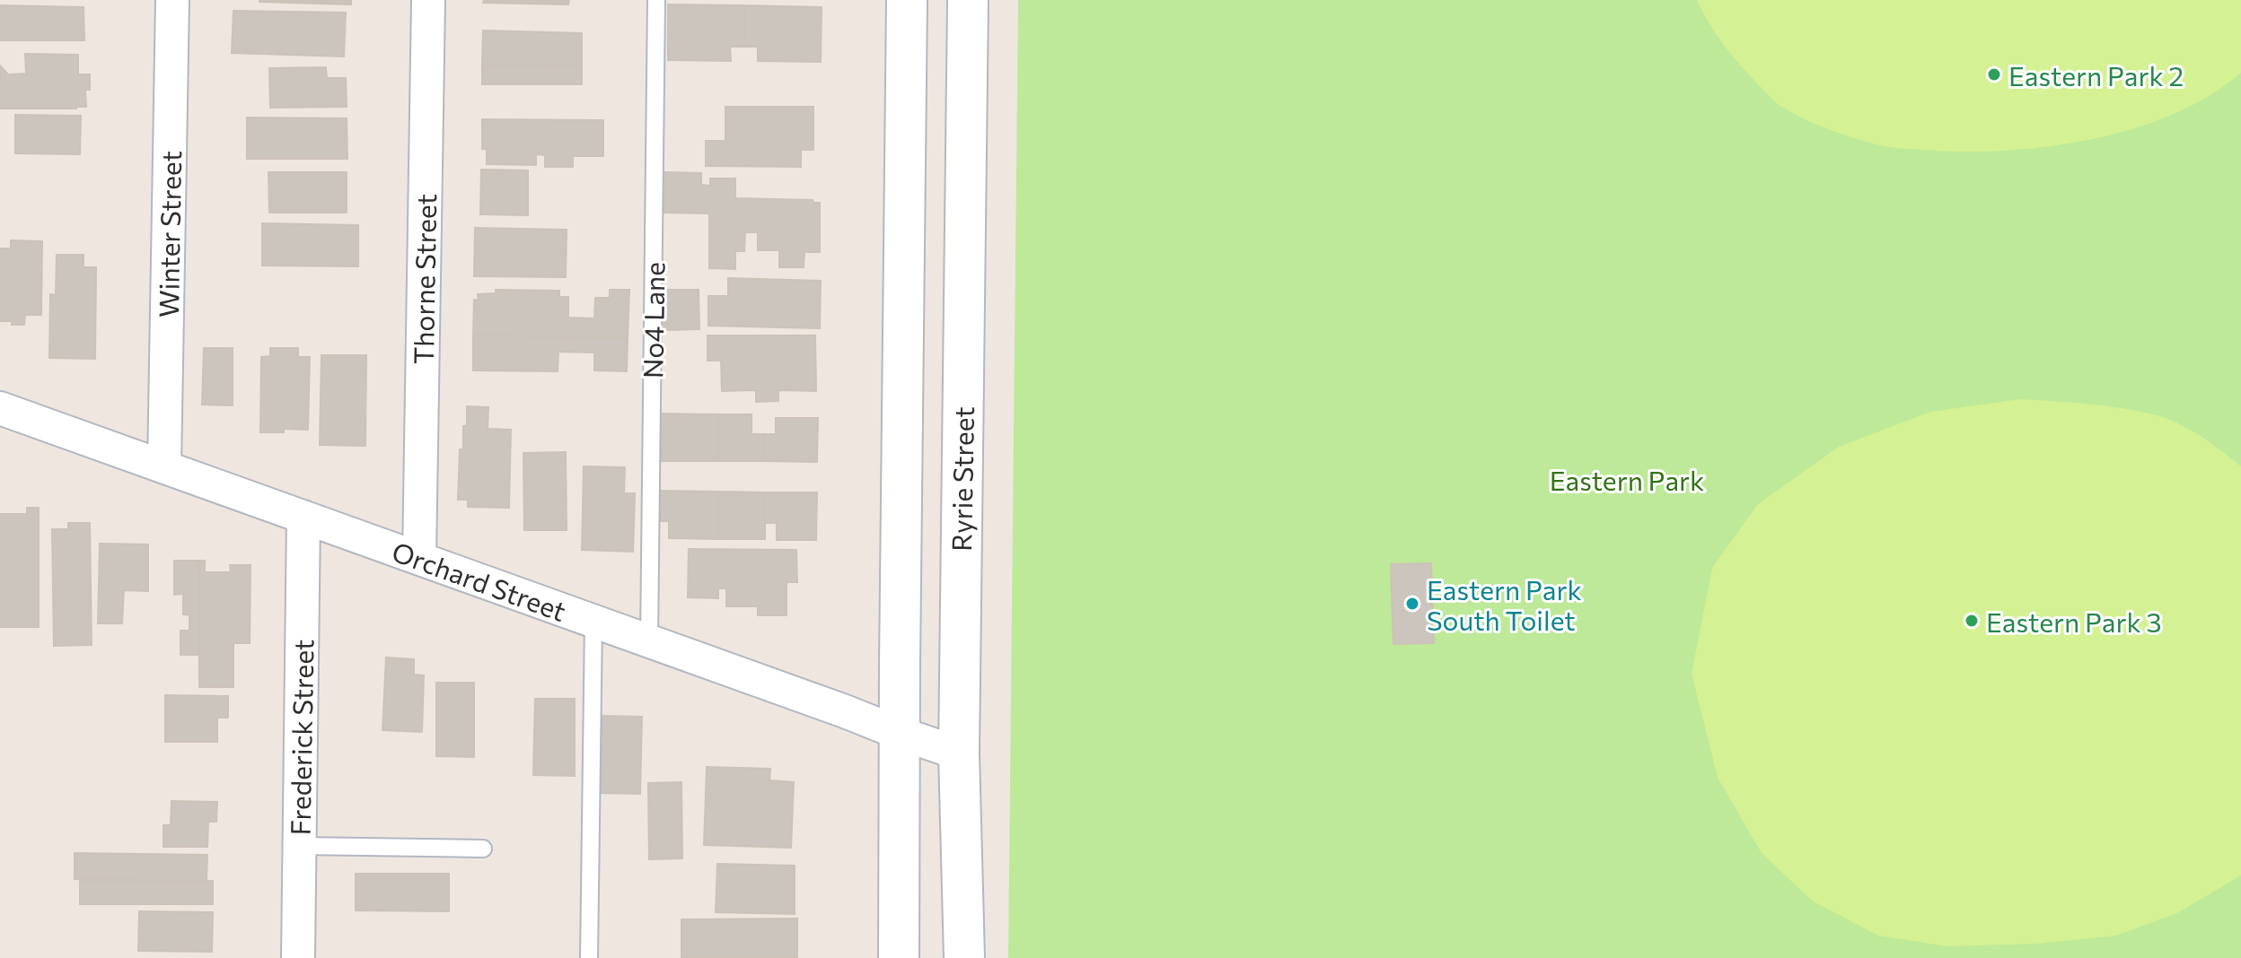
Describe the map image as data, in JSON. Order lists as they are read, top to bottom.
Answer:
{
  "streets": {
    "main road": ["Ryrie Street"],
    "street": [
      "Winter Street",
      "Thorne Street",
      "Orchard Street",
      "Frederick Street"
    ],
    "lane": ["No4 Lane"]
  },
  "crossings": [
    ["Winter Street", "Orchard Street"],
    ["Thorne Street", "Orchard Street"],
    ["No4 Lane", "Orchard Street"],
    ["Ryrie Street", "Orchard Street"],
    ["Orchard Street", "Frederick Street"]
  ],
  "parks": ["Eastern Park"],
  "places": ["Eastern Park 2", "Eastern Park South Toilet", "Eastern Park 3"]
}
